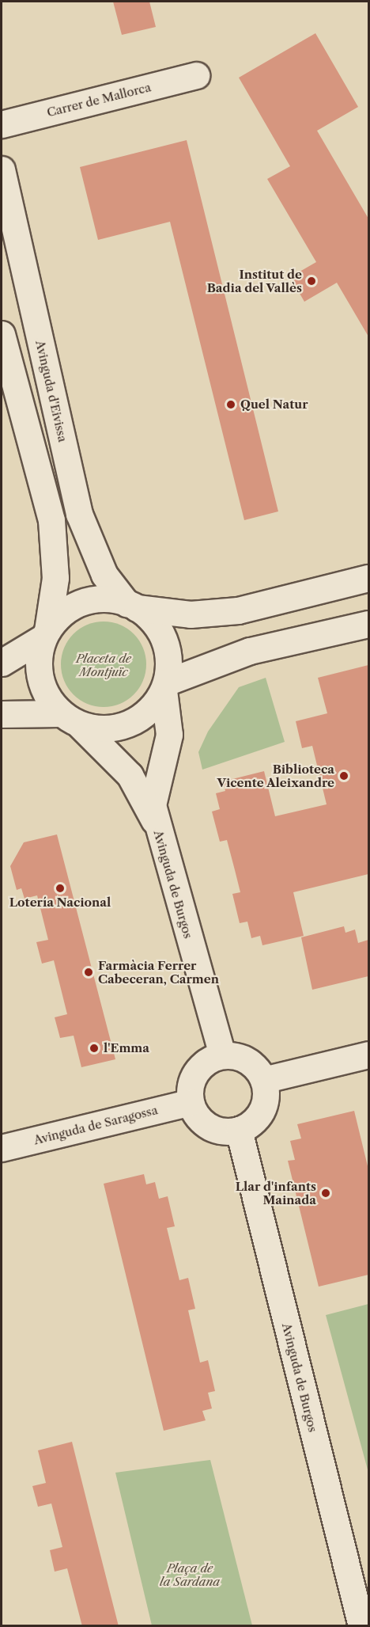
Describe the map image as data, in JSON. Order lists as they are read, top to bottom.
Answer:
{
  "streets": {
    "street": [
      "Carrer de Mallorca",
      "Avinguda d'Eivissa",
      "Avinguda de Burgos",
      "Avinguda de Saragossa"
    ]
  },
  "crossings": [
    ["Avinguda d'Eivissa", "Avinguda de Burgos"],
    ["Avinguda de Burgos", "Avinguda de Saragossa"]
  ],
  "parks": ["Placeta de Montjuïc", "Plaça de la Sardana"],
  "places": [
    "Institut de Badia del Vallès",
    "Quel Natur",
    "Biblioteca Vicente Aleixandre",
    "Lotería Nacional",
    "Farmàcia Ferrer Cabeceran, Carmen",
    "l'Emma",
    "Llar d'infants Mainada"
  ]
}
